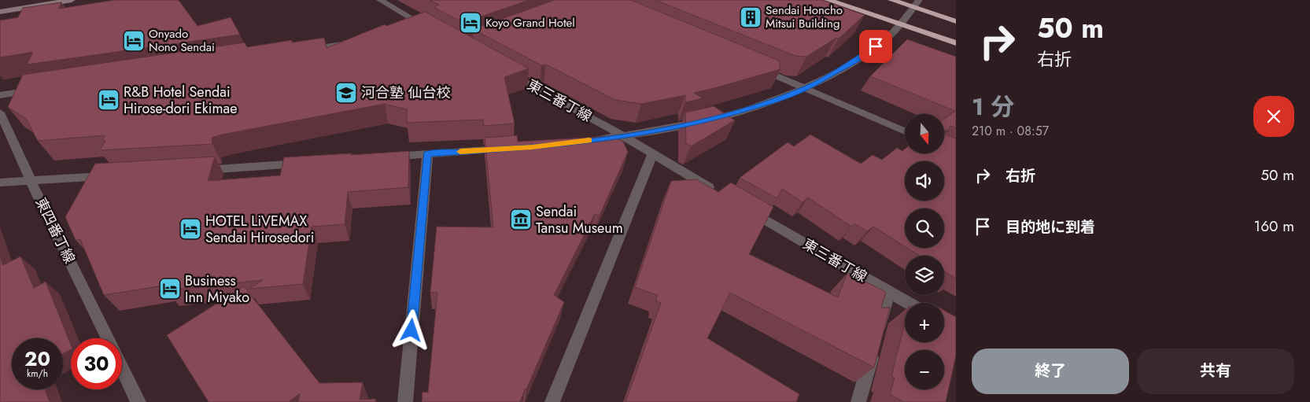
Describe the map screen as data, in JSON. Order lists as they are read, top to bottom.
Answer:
{
  "streets": {
    "street": ["東三番丁線", "東四番丁線"]
  },
  "places": {
    "building": ["Sendai Honcho Mitsui Building"],
    "hotel": [
      "Koyo Grand Hotel",
      "Onyado Nono Sendai",
      "R&B Hotel Sendai Hirose-dori Ekimae",
      "HOTEL LiVEMAX Sendai Hirosedori",
      "Business Inn Miyako"
    ],
    "school or university": ["河合塾 仙台校"],
    "museum": ["Sendai Tansu Museum"]
  },
  "north": "bottom",
  "page": {
    "turn": ["50 m", "右折"],
    "heading": ["1 分", "210 m · 08:57"],
    "map_buttons": ["+", "−"],
    "list": [
      {
        "name": "右折",
        "value": "50 m"
      },
      {
        "name": "目的地に到着",
        "value": "160 m"
      }
    ],
    "speed": "20 km/h",
    "limit": "30",
    "buttons": ["終了", "共有"]
  }
}
